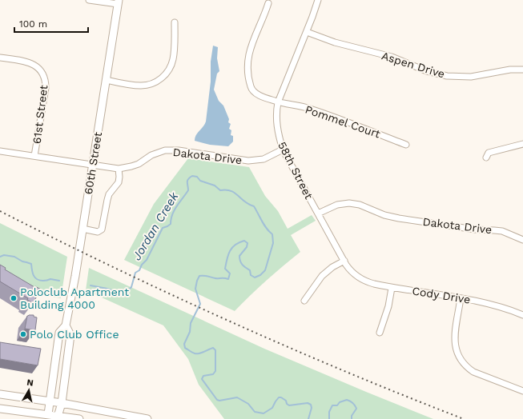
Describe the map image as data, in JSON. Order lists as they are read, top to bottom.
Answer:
{
  "streets": {
    "main road": ["60th Street"],
    "street": [
      "Aspen Drive",
      "61st Street",
      "Pommel Court",
      "Dakota Drive",
      "58th Street",
      "Cody Drive"
    ]
  },
  "crossings": [
    ["Aspen Drive", "58th Street"],
    ["61st Street", "Dakota Drive"],
    ["Pommel Court", "58th Street"],
    ["Dakota Drive", "60th Street"],
    ["Dakota Drive", "58th Street"],
    ["58th Street", "Cody Drive"]
  ],
  "water": ["Jordan Creek"],
  "places": ["Poloclub Apartment Building 4000", "Polo Club Office"],
  "scale_bar": "100 m",
  "north": "top"
}
